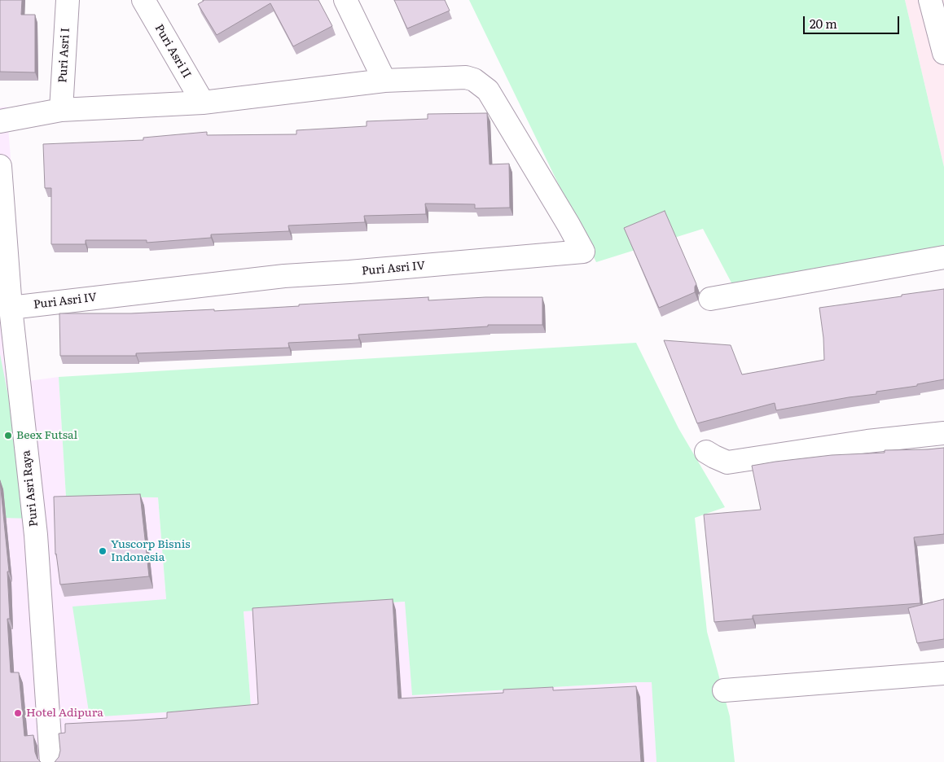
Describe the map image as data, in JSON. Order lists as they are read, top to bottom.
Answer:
{
  "streets": {
    "street": [
      "Puri Asri II",
      "Puri Asri I",
      "Puri Asri IV",
      "Puri Asri Raya"
    ]
  },
  "crossings": [
    ["Puri Asri IV", "Puri Asri Raya"]
  ],
  "places": ["Beex Futsal", "Yuscorp Bisnis Indonesia", "Hotel Adipura"],
  "scale_bar": "20 m"
}
